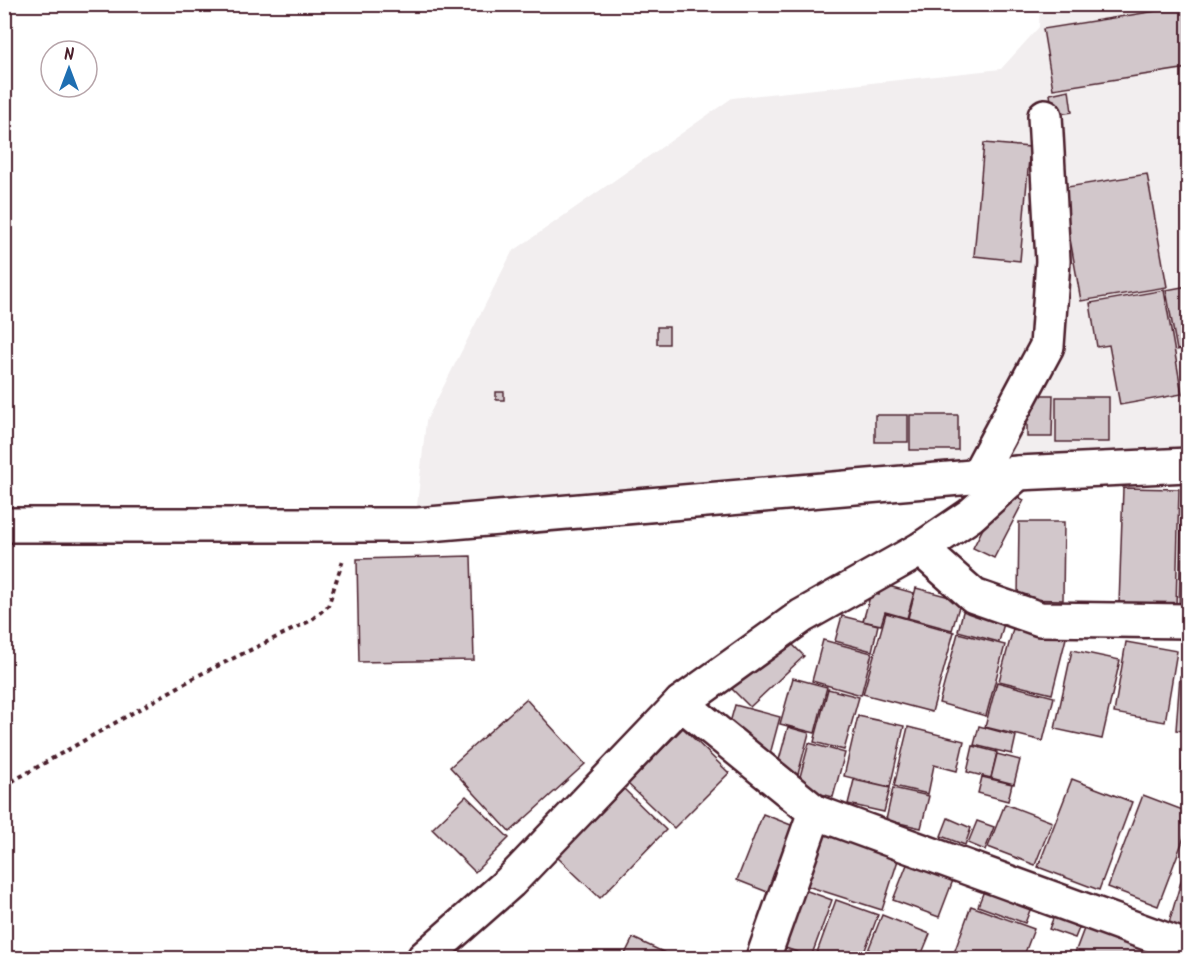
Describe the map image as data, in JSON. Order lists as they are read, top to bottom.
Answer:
{
  "north": "top"
}
